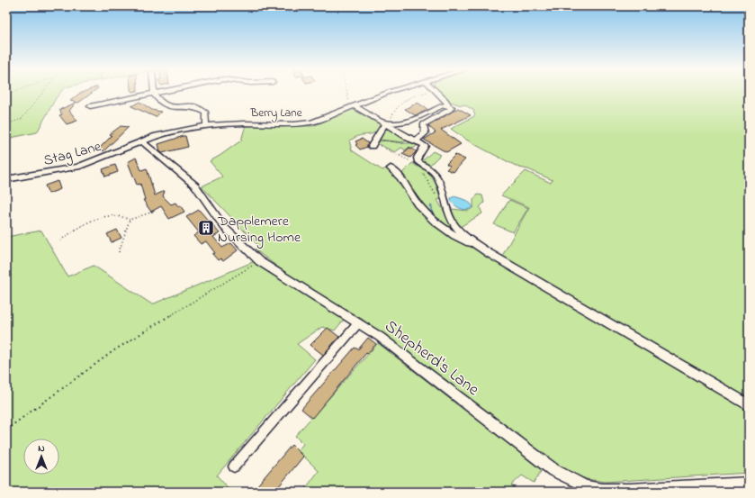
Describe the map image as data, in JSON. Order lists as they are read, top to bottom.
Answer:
{
  "streets": {
    "street": ["Berry Lane", "Stag Lane", "Shepherd's Lane"]
  },
  "crossings": [
    ["Berry Lane", "Stag Lane"],
    ["Berry Lane", "Shepherd's Lane"],
    ["Stag Lane", "Shepherd's Lane"]
  ],
  "places": {
    "building": ["Dapplemere Nursing Home"]
  },
  "north": "top"
}
